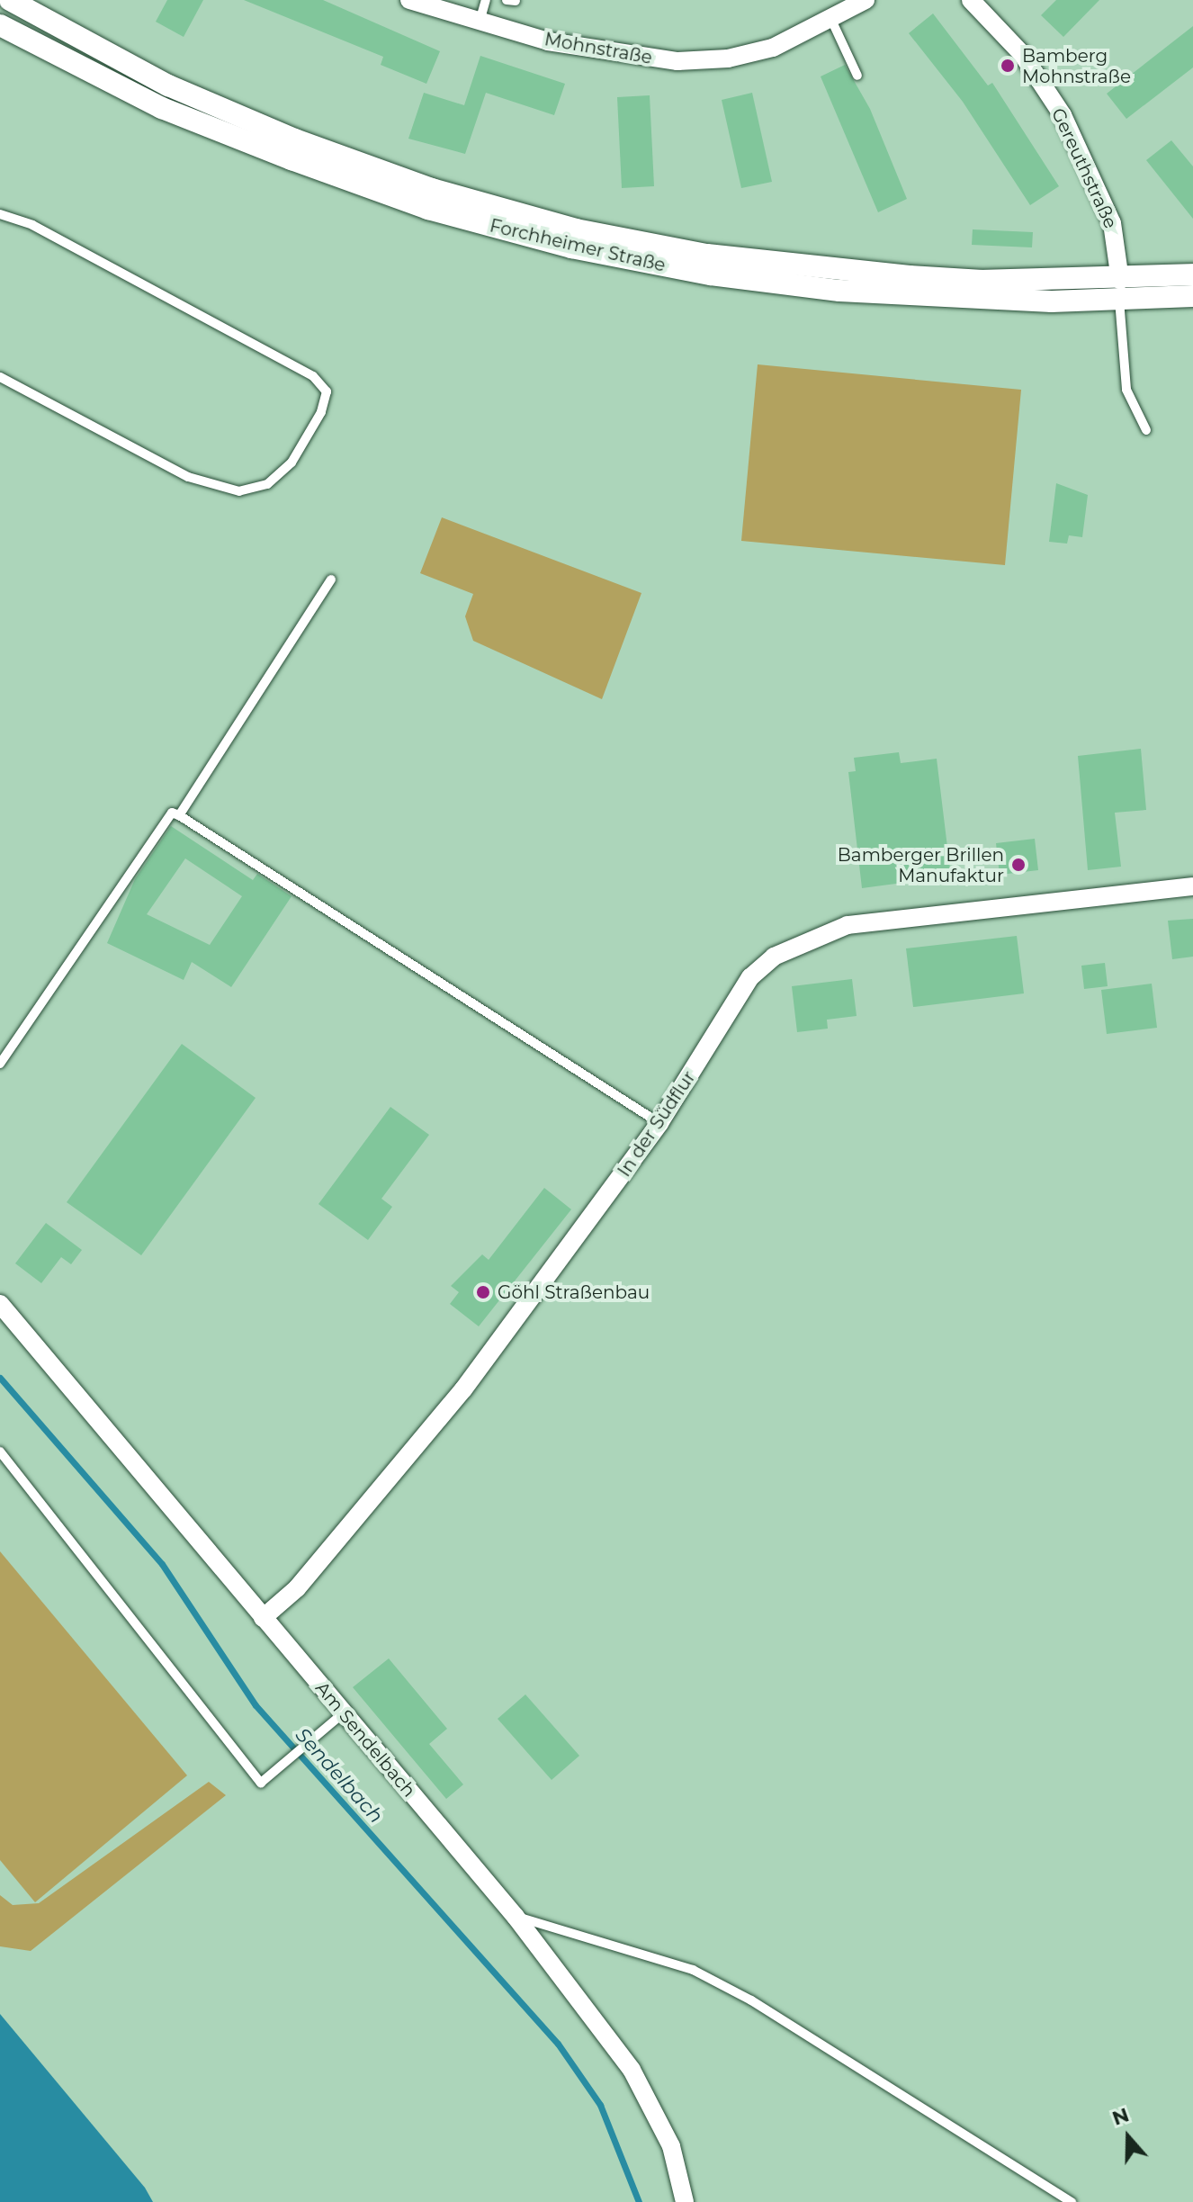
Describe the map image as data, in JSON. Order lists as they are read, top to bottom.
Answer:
{
  "streets": {
    "street": [
      "Mohnstraße",
      "Gereuthstraße",
      "Forchheimer Straße",
      "In der Südflur",
      "Am Sendelbach"
    ]
  },
  "crossings": [
    ["Gereuthstraße", "Forchheimer Straße"],
    ["In der Südflur", "Am Sendelbach"]
  ],
  "water": ["Sendelbach"],
  "places": ["Bamberg Mohnstraße", "Bamberger Brillen Manufaktur", "Göhl Straßenbau"],
  "north": "top"
}
